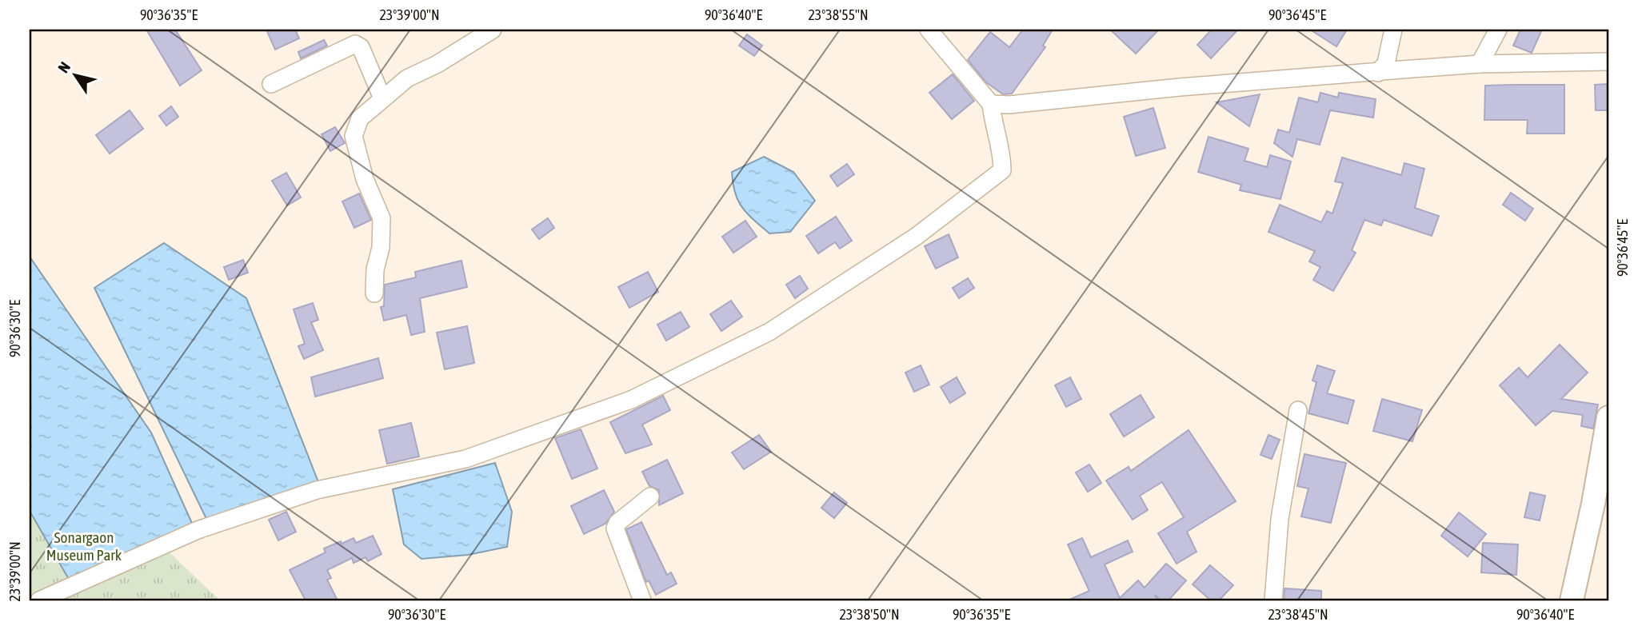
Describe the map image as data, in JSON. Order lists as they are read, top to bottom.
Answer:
{
  "parks": ["Sonargaon Museum Park"],
  "north": "top left",
  "coordinates": [
    "90°36'35\"E",
    "23°39'00\"N",
    "90°36'40\"E",
    "23°38'55\"N",
    "90°36'45\"E",
    "90°36'30\"E",
    "23°38'50\"N",
    "23°38'45\"N"
  ]
}
